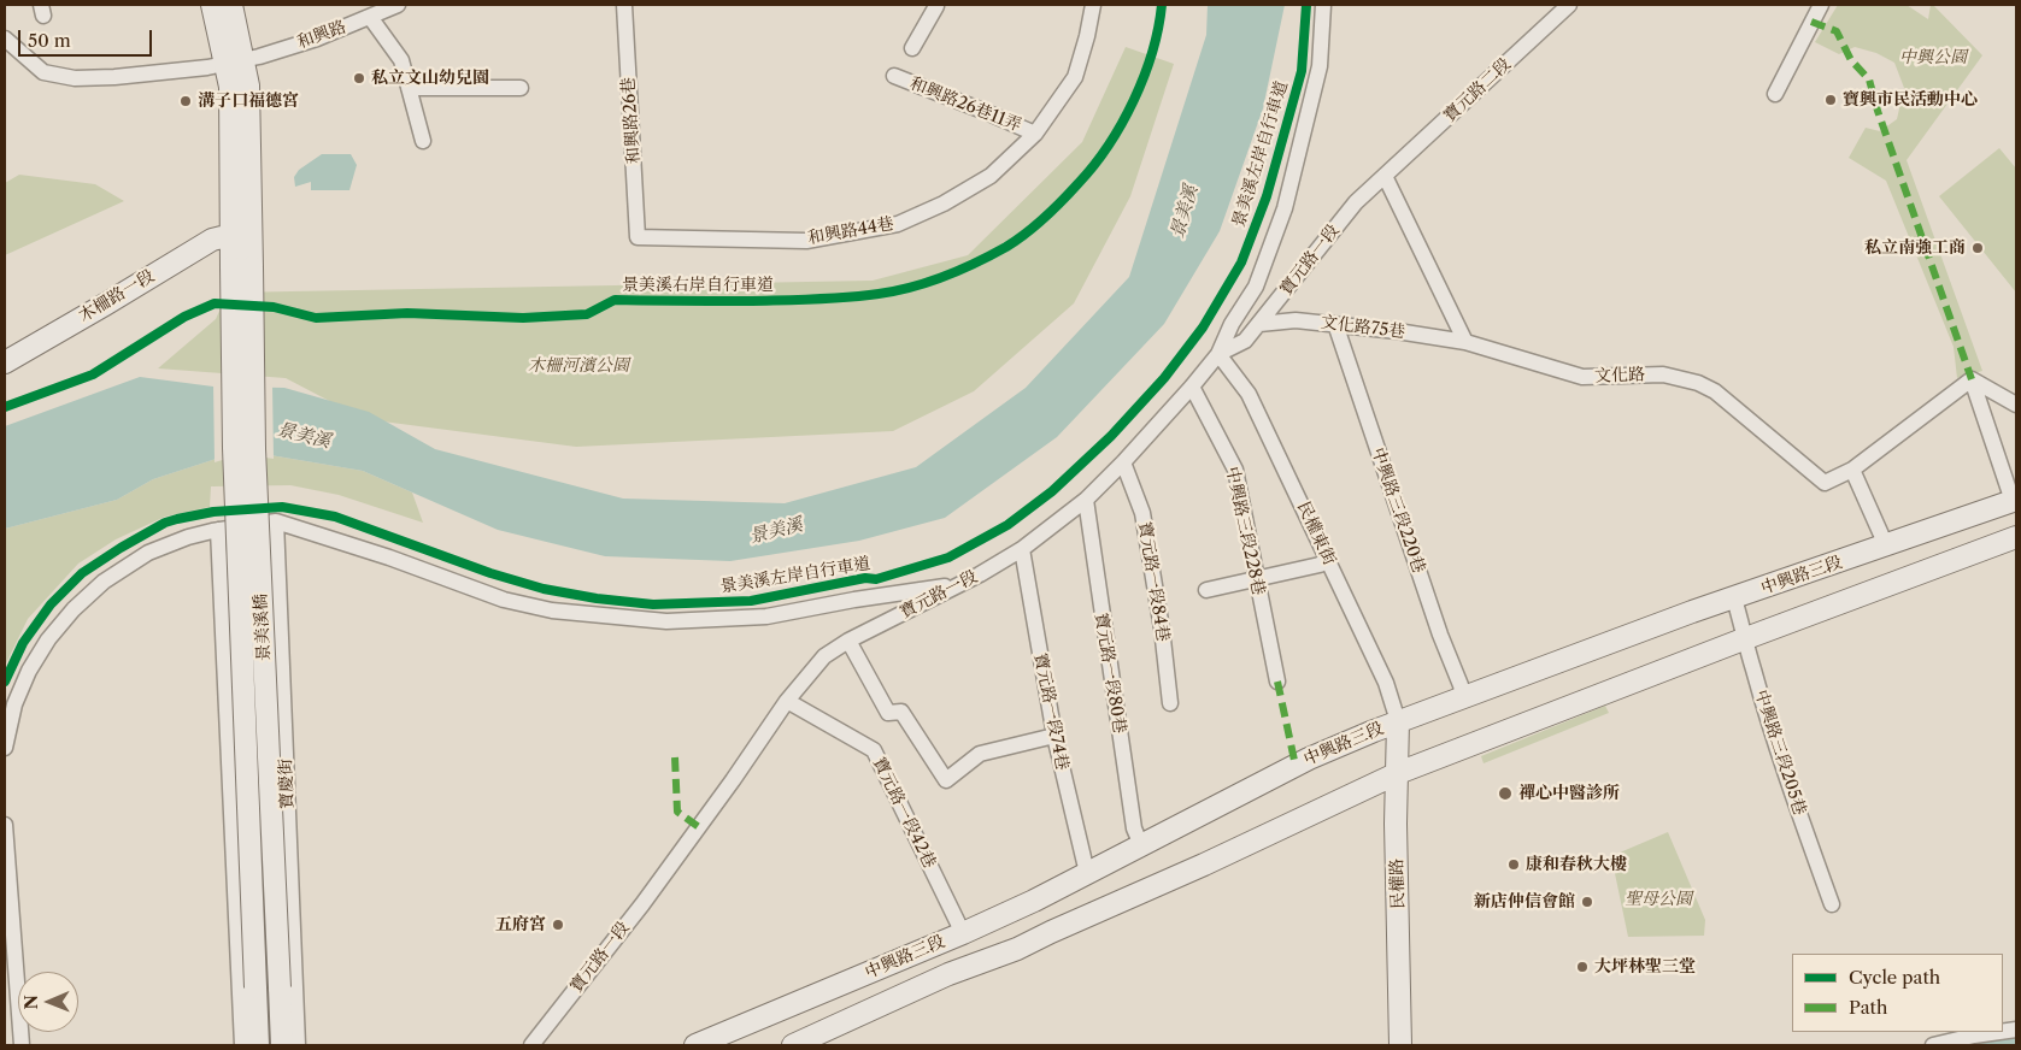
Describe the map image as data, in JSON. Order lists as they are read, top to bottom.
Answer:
{
  "streets": {
    "street": [
      "和興路",
      "寶元路二段",
      "和興路26巷11弄",
      "和興路26巷",
      "和興路44巷",
      "寶元路一段",
      "木柵路一段",
      "文化路75巷",
      "文化路",
      "中興路三段220巷",
      "中興路三段228巷",
      "民權東街",
      "中興路三段",
      "寶元路一段84巷",
      "景美溪橋",
      "寶元路一段80巷",
      "寶元路一段74巷",
      "中興路三段205巷",
      "寶慶街",
      "寶元路一段42巷",
      "民權路"
    ],
    "cycle path": ["景美溪左岸自行車道", "景美溪右岸自行車道"]
  },
  "crossings": [
    ["寶元路二段", "寶元路一段"],
    ["和興路26巷11弄", "和興路44巷"],
    ["和興路26巷", "和興路44巷"],
    ["寶元路一段", "文化路75巷"],
    ["寶元路一段", "中興路三段228巷"],
    ["寶元路一段", "民權東街"],
    ["寶元路一段", "寶元路一段84巷"],
    ["寶元路一段", "寶元路一段80巷"],
    ["寶元路一段", "寶元路一段74巷"],
    ["寶元路一段", "寶元路一段42巷"],
    ["文化路75巷", "文化路"],
    ["文化路75巷", "中興路三段220巷"],
    ["中興路三段220巷", "中興路三段"],
    ["民權東街", "中興路三段"],
    ["民權東街", "民權路"],
    ["中興路三段", "寶元路一段80巷"],
    ["中興路三段", "寶元路一段74巷"],
    ["中興路三段", "中興路三段205巷"],
    ["中興路三段", "寶元路一段42巷"],
    ["中興路三段", "民權路"]
  ],
  "water": ["景美溪"],
  "parks": ["中興公園", "木柵河濱公園", "聖母公園"],
  "places": [
    "私立文山幼兒園",
    "寶興市民活動中心",
    "溝子口福德宮",
    "私立南強工商",
    "禪心中醫診所",
    "康和春秋大樓",
    "新店仲信會館",
    "五府宮",
    "大坪林聖三堂"
  ],
  "legend": ["Cycle path", "Path"],
  "scale_bar": "50 m",
  "north": "left"
}
